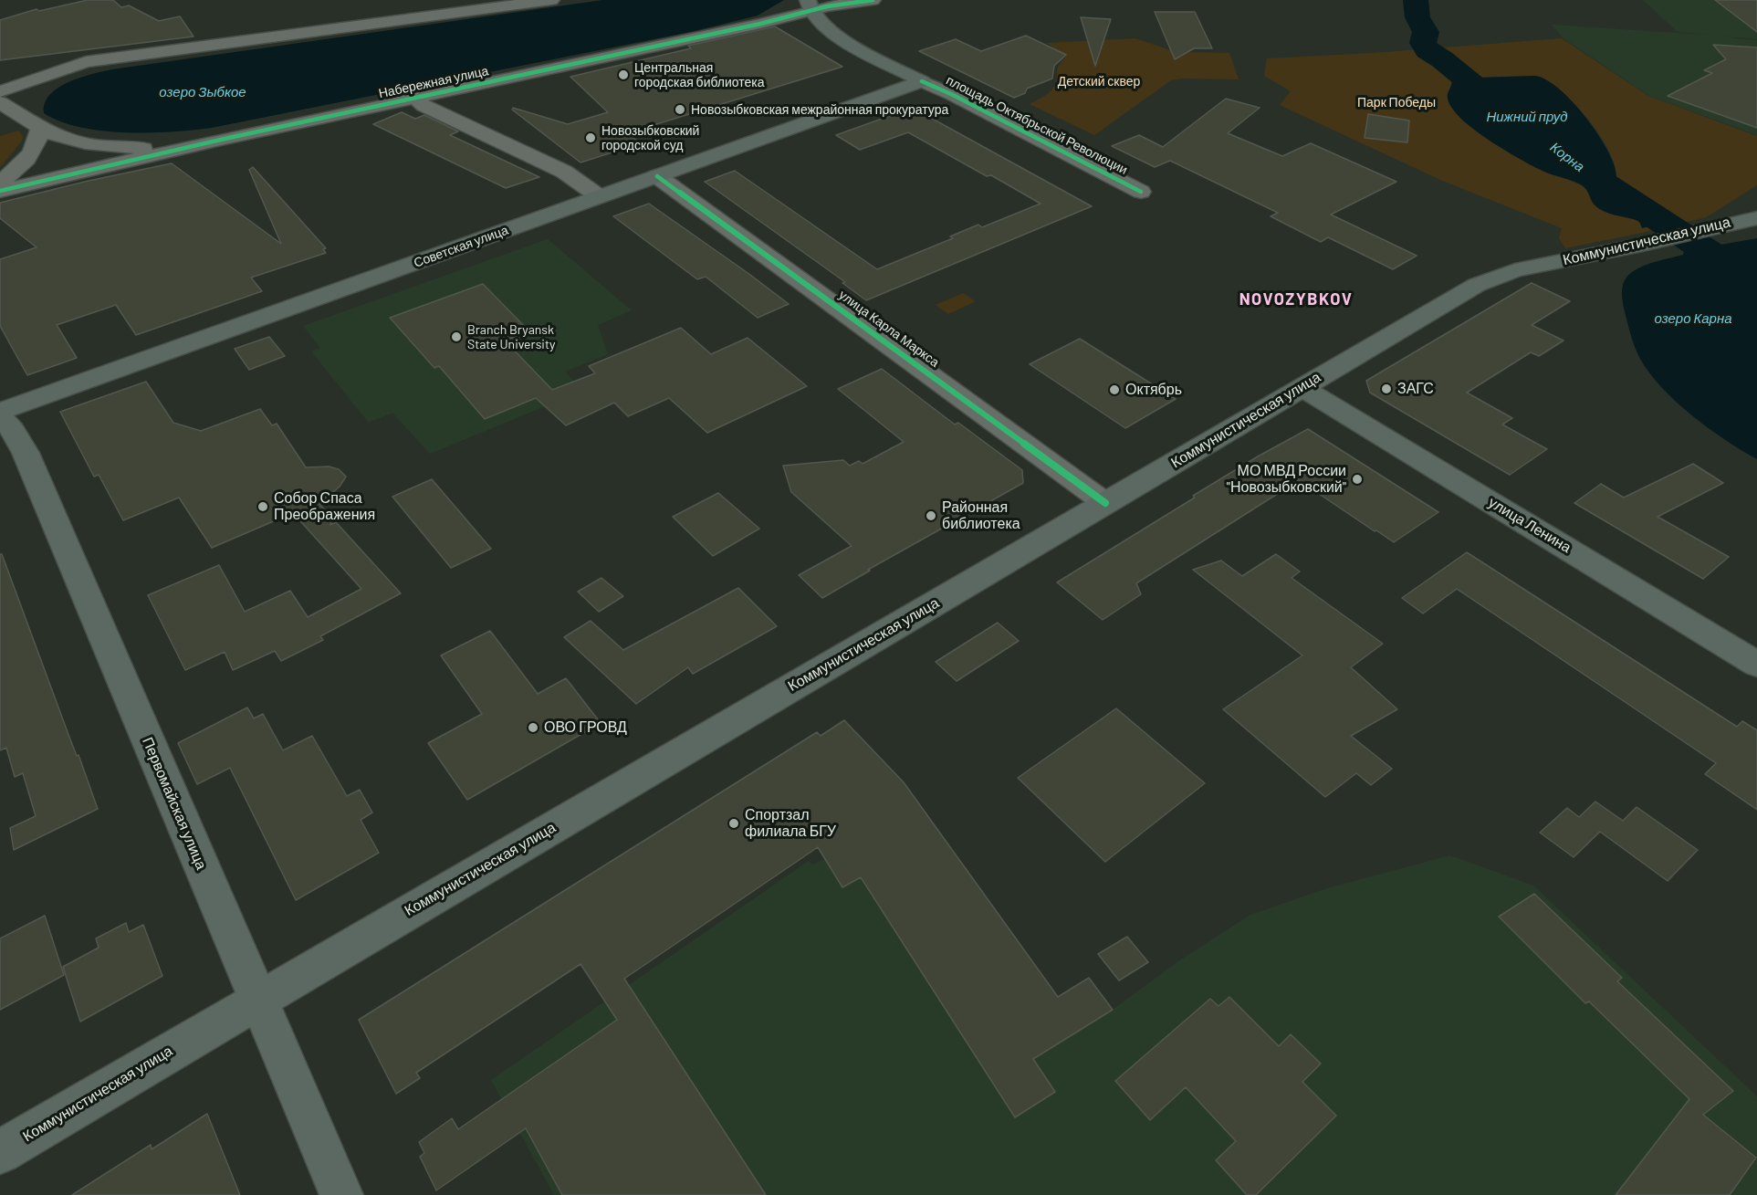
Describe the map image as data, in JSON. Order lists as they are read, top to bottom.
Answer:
{
  "streets": {
    "main road": [
      "площадь Октябрьской Революции",
      "Коммунистическая улица",
      "Советская улица",
      "улица Ленина",
      "Первомайская улица"
    ],
    "street": ["Набережная улица", "улица Карла Маркса"]
  },
  "crossings": [
    ["Набережная улица", "площадь Октябрьской Революции"],
    ["площадь Октябрьской Революции", "Советская улица"],
    ["Коммунистическая улица", "улица Карла Маркса"],
    ["Коммунистическая улица", "улица Ленина"],
    ["Коммунистическая улица", "Первомайская улица"],
    ["Советская улица", "улица Карла Маркса"]
  ],
  "districts": ["NOVOZYBKOV"],
  "water": [
    "озеро Зыбкое",
    "Нижний пруд",
    "Корна",
    "озеро Карна"
  ],
  "parks": ["Детский сквер", "Парк Победы"],
  "places": [
    "Центральная городская библиотека",
    "Новозыбковская межрайонная прокуратура",
    "Новозыбковский городской суд",
    "Branch Bryansk State University",
    "ЗАГС",
    "Октябрь",
    "МО МВД России \"Новозыбковский\"",
    "Собор Спаса Преображения",
    "Районная библиотека",
    "ОВО ГРОВД",
    "Спортзал филиала БГУ"
  ]
}
